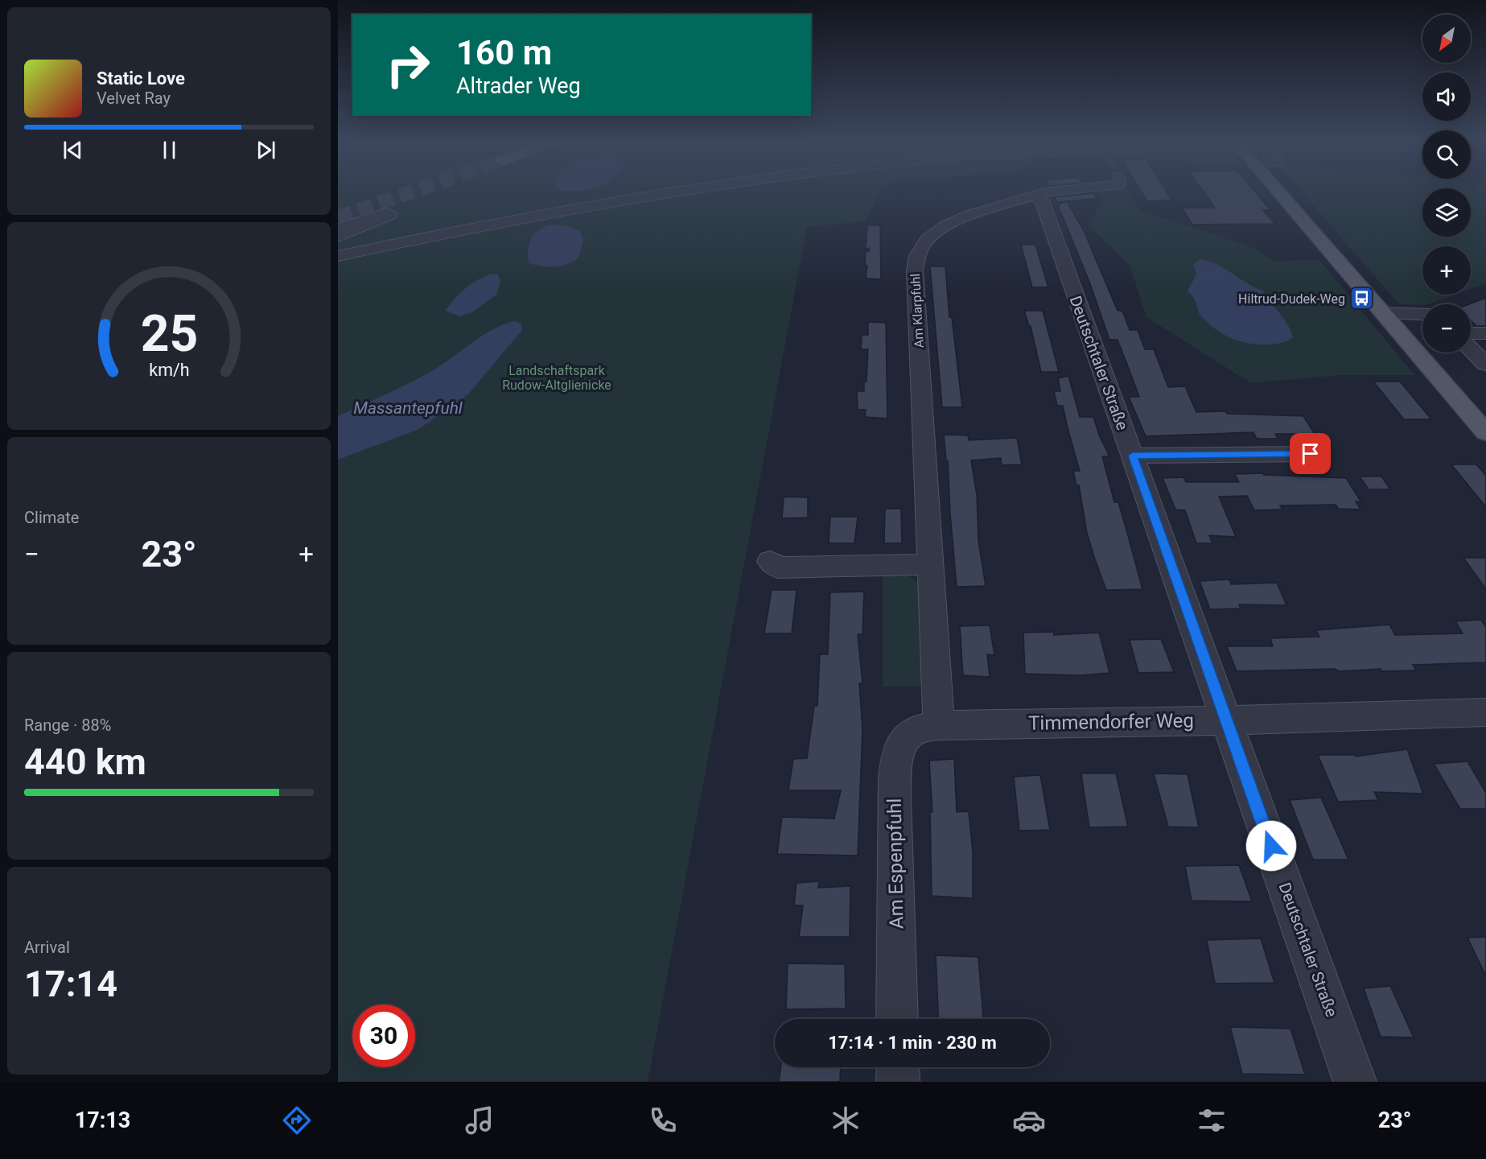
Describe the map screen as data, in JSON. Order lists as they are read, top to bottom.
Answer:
{
  "streets": {
    "street": [
      "Am Klarpfuhl",
      "Deutschtaler Straße",
      "Timmendorfer Weg",
      "Am Espenpfuhl"
    ]
  },
  "crossings": [
    ["Am Klarpfuhl", "Deutschtaler Straße"],
    ["Am Klarpfuhl", "Timmendorfer Weg"],
    ["Am Klarpfuhl", "Am Espenpfuhl"],
    ["Deutschtaler Straße", "Timmendorfer Weg"],
    ["Timmendorfer Weg", "Am Espenpfuhl"]
  ],
  "water": ["Massantepfuhl"],
  "parks": ["Landschaftspark Rudow-Altglienicke"],
  "places": {
    "bus stop": ["Hiltrud-Dudek-Weg"]
  },
  "north": "bottom left",
  "page": {
    "map_buttons": ["+", "−"],
    "turn": ["160 m", "Altrader Weg"],
    "song": ["Static Love", "Velvet Ray"],
    "tile": [
      "Climate",
      ["Range · 88%", "440 km"],
      ["Arrival", "17:14"]
    ],
    "heat": ["−", "23°", "+"],
    "limit": "30",
    "trip": "17:14 · 1 min · 230 m",
    "tabs": ["17:13", "23°"],
    "gauge": ["25", "km/h"]
  }
}
